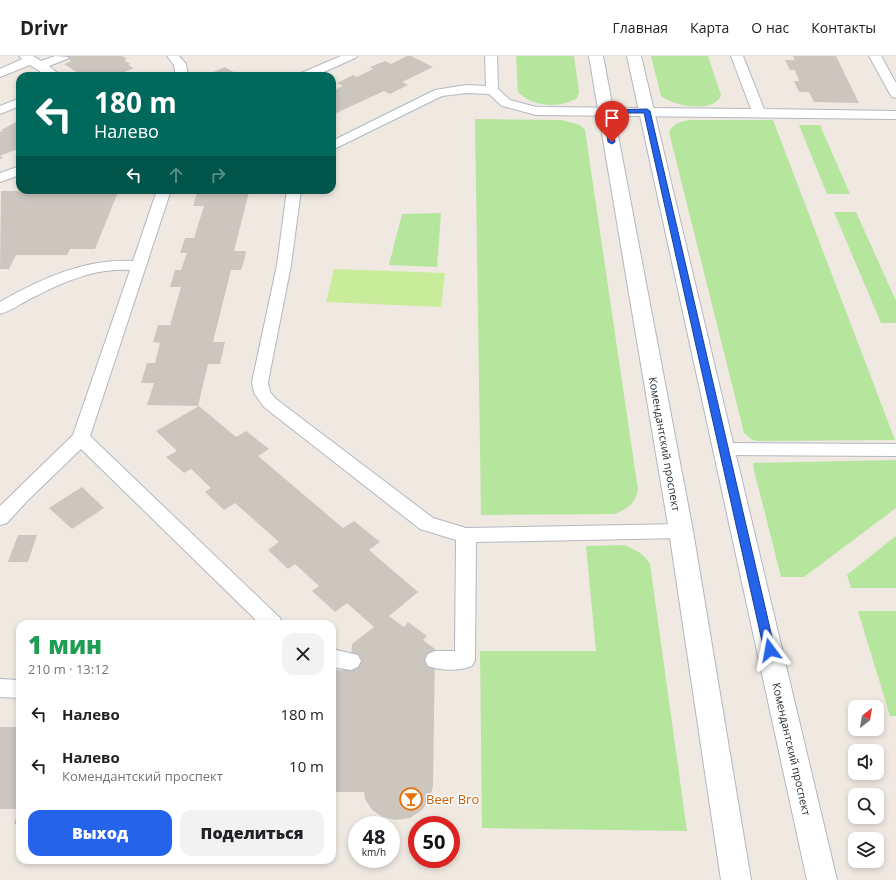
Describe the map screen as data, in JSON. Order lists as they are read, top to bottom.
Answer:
{
  "streets": {
    "main road": ["Комендантский проспект"]
  },
  "places": {
    "bar": ["Beer Bro"]
  },
  "north": "top right",
  "page": {
    "header": "Drivr",
    "nav": [
      "Главная",
      "Карта",
      "О нас",
      "Контакты"
    ],
    "turn": ["180 m", "Налево"],
    "heading": ["1 мин", "210 m · 13:12"],
    "list": [
      {
        "name": "Налево",
        "value": "180 m"
      },
      {
        "name": "Налево",
        "note": "Комендантский проспект",
        "value": "10 m"
      }
    ],
    "buttons": ["Выход", "Поделиться"],
    "speed": "48 km/h",
    "limit": "50"
  }
}
